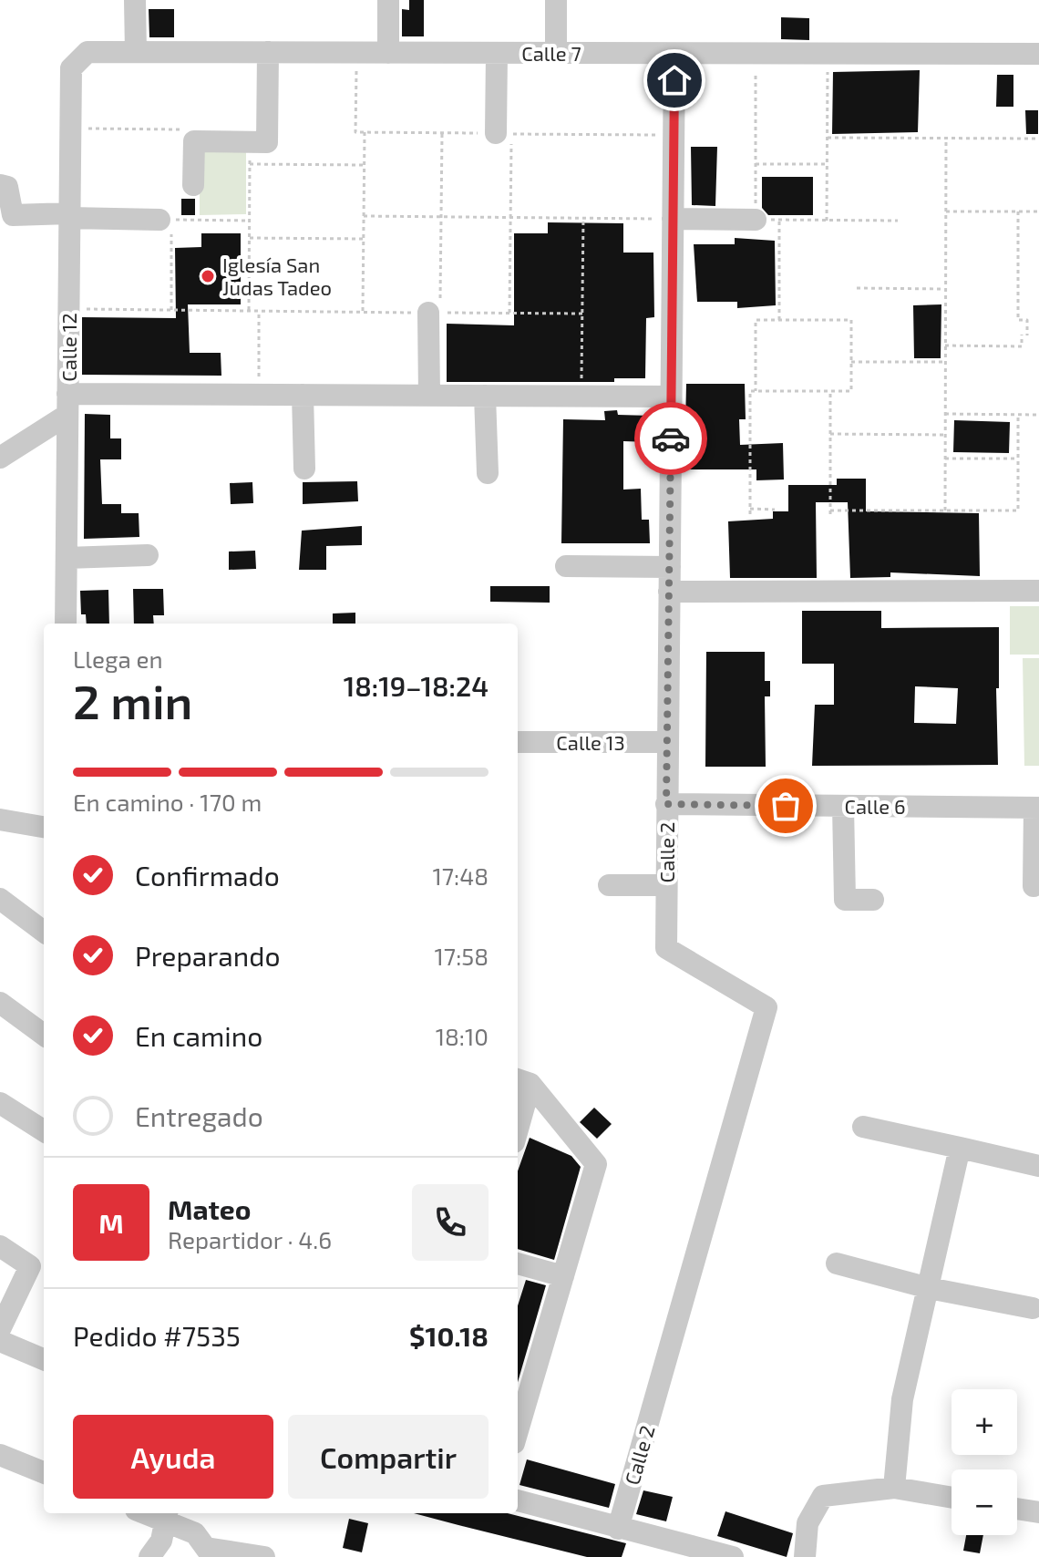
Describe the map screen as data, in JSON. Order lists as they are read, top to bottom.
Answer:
{
  "streets": {
    "street": [
      "Calle 7",
      "Calle 12",
      "Calle 13",
      "Calle 6",
      "Calle 2"
    ]
  },
  "crossings": [
    ["Calle 7", "Calle 12"],
    ["Calle 7", "Calle 2"],
    ["Calle 13", "Calle 2"],
    ["Calle 6", "Calle 2"]
  ],
  "places": ["Iglesía San Judas Tadeo"],
  "page": {
    "heading": ["2 min", "Llega en", "18:19–18:24"],
    "panel": [
      "Mateo",
      "Repartidor · 4.6",
      "Pedido #7535",
      "$10.18"
    ],
    "bar": "En camino · 170 m",
    "list": [
      ["Confirmado", "17:48"],
      ["Preparando", "17:58"],
      ["En camino", "18:10"],
      "Entregado"
    ],
    "round": "M",
    "map_buttons": ["+", "−"],
    "buttons": ["Ayuda", "Compartir"]
  }
}
